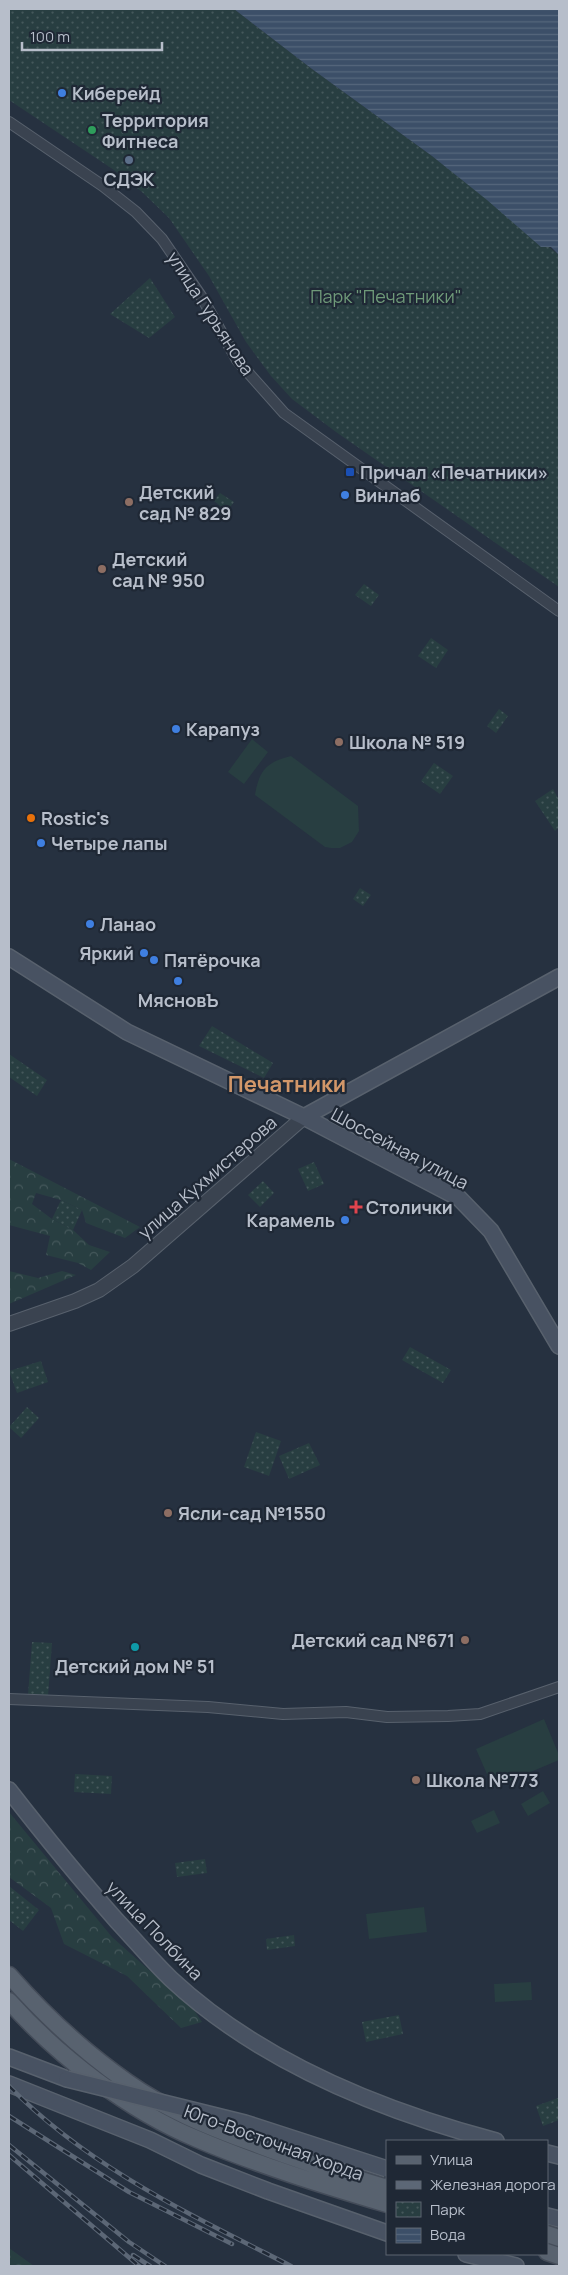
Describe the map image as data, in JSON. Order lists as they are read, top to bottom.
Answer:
{
  "streets": {
    "main road": [
      "Шоссейная улица",
      "улица Кухмистерова",
      "улица Полбина",
      "Юго-Восточная хорда"
    ],
    "street": ["улица Гурьянова"]
  },
  "crossings": [
    ["Шоссейная улица", "улица Кухмистерова"]
  ],
  "districts": ["Печатники"],
  "parks": ["Парк \"Печатники\""],
  "places": {
    "other": [
      "Киберейд",
      "Территория Фитнеса",
      "СДЭК",
      "Винлаб",
      "Детский сад № 829",
      "Детский сад № 950",
      "Карапуз",
      "Школа № 519",
      "Rostic's",
      "Четыре лапы",
      "Ланао",
      "Яркий",
      "Пятёрочка",
      "МясновЪ",
      "Карамель",
      "Ясли-сад №1550",
      "Детский сад №671",
      "Детский дом № 51",
      "Школа №773"
    ],
    "transit": ["Причал «Печатники»"],
    "health": ["Столички"]
  },
  "legend": [
    "Улица",
    "Железная дорога",
    "Парк",
    "Вода"
  ],
  "scale_bar": "100 m"
}
